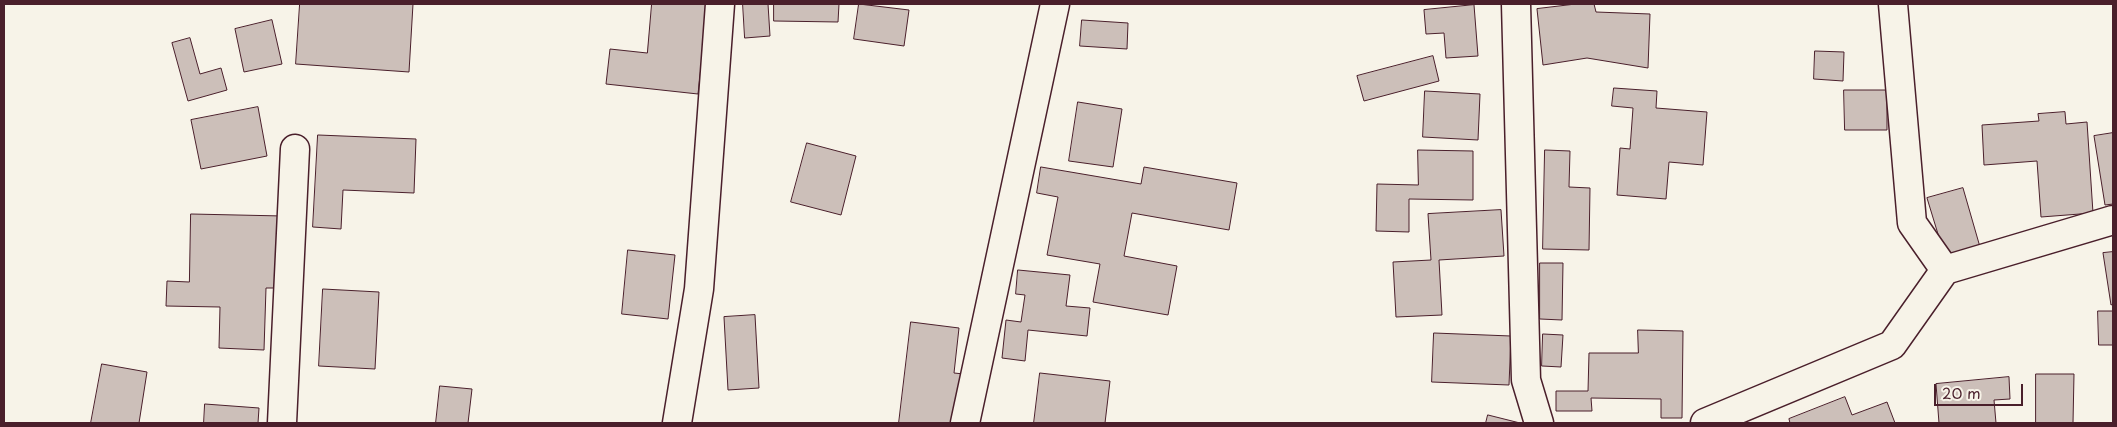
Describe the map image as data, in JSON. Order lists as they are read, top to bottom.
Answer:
{
  "scale_bar": "20 m"
}
